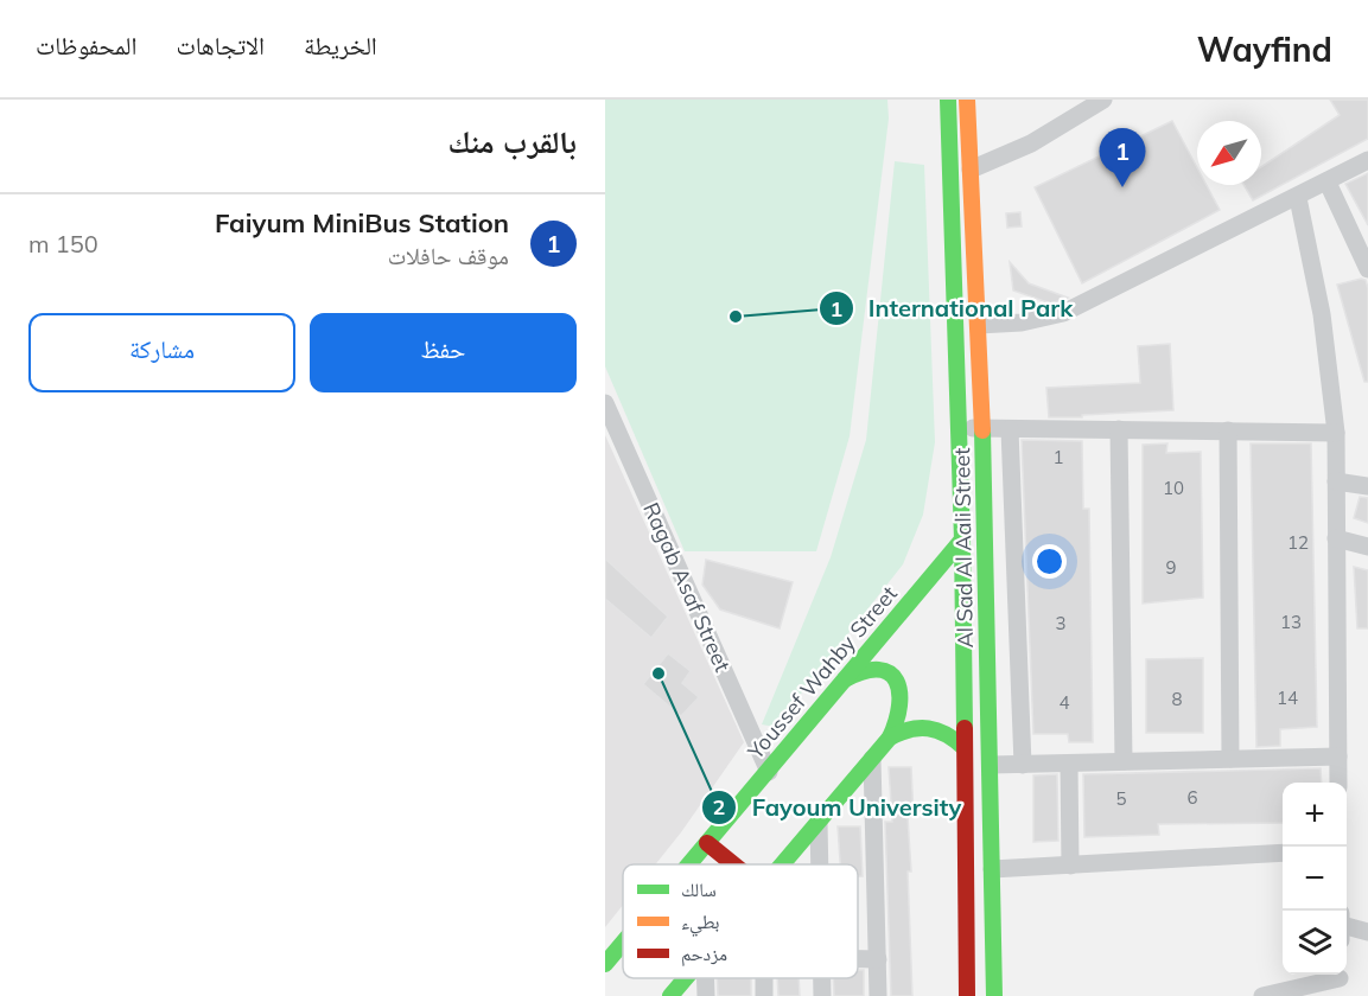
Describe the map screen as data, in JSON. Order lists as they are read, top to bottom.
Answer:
{
  "streets": {
    "main road": ["Al Sad Al Aali Street", "Youssef Wahby Street"],
    "street": ["Ragab Asaf Street"]
  },
  "crossings": [
    ["Al Sad Al Aali Street", "Youssef Wahby Street"],
    ["Ragab Asaf Street", "Youssef Wahby Street"]
  ],
  "places": ["International Park", "Fayoum University"],
  "house_numbers": [
    "1",
    "10",
    "12",
    "9",
    "13",
    "3",
    "14",
    "8",
    "4",
    "6",
    "5"
  ],
  "legend": ["سالك", "بطيء", "مزدحم"],
  "north": "bottom left",
  "page": {
    "header": "Wayfind",
    "nav": ["الخريطة", "الاتجاهات", "المحفوظات"],
    "heading": "بالقرب منك",
    "pins": "1",
    "list": [
      {
        "mark": "1",
        "name": "Faiyum MiniBus Station",
        "note": "موقف حافلات",
        "value": "150 m"
      }
    ],
    "buttons": ["حفظ", "مشاركة"],
    "map_buttons": ["+", "−"]
  }
}
